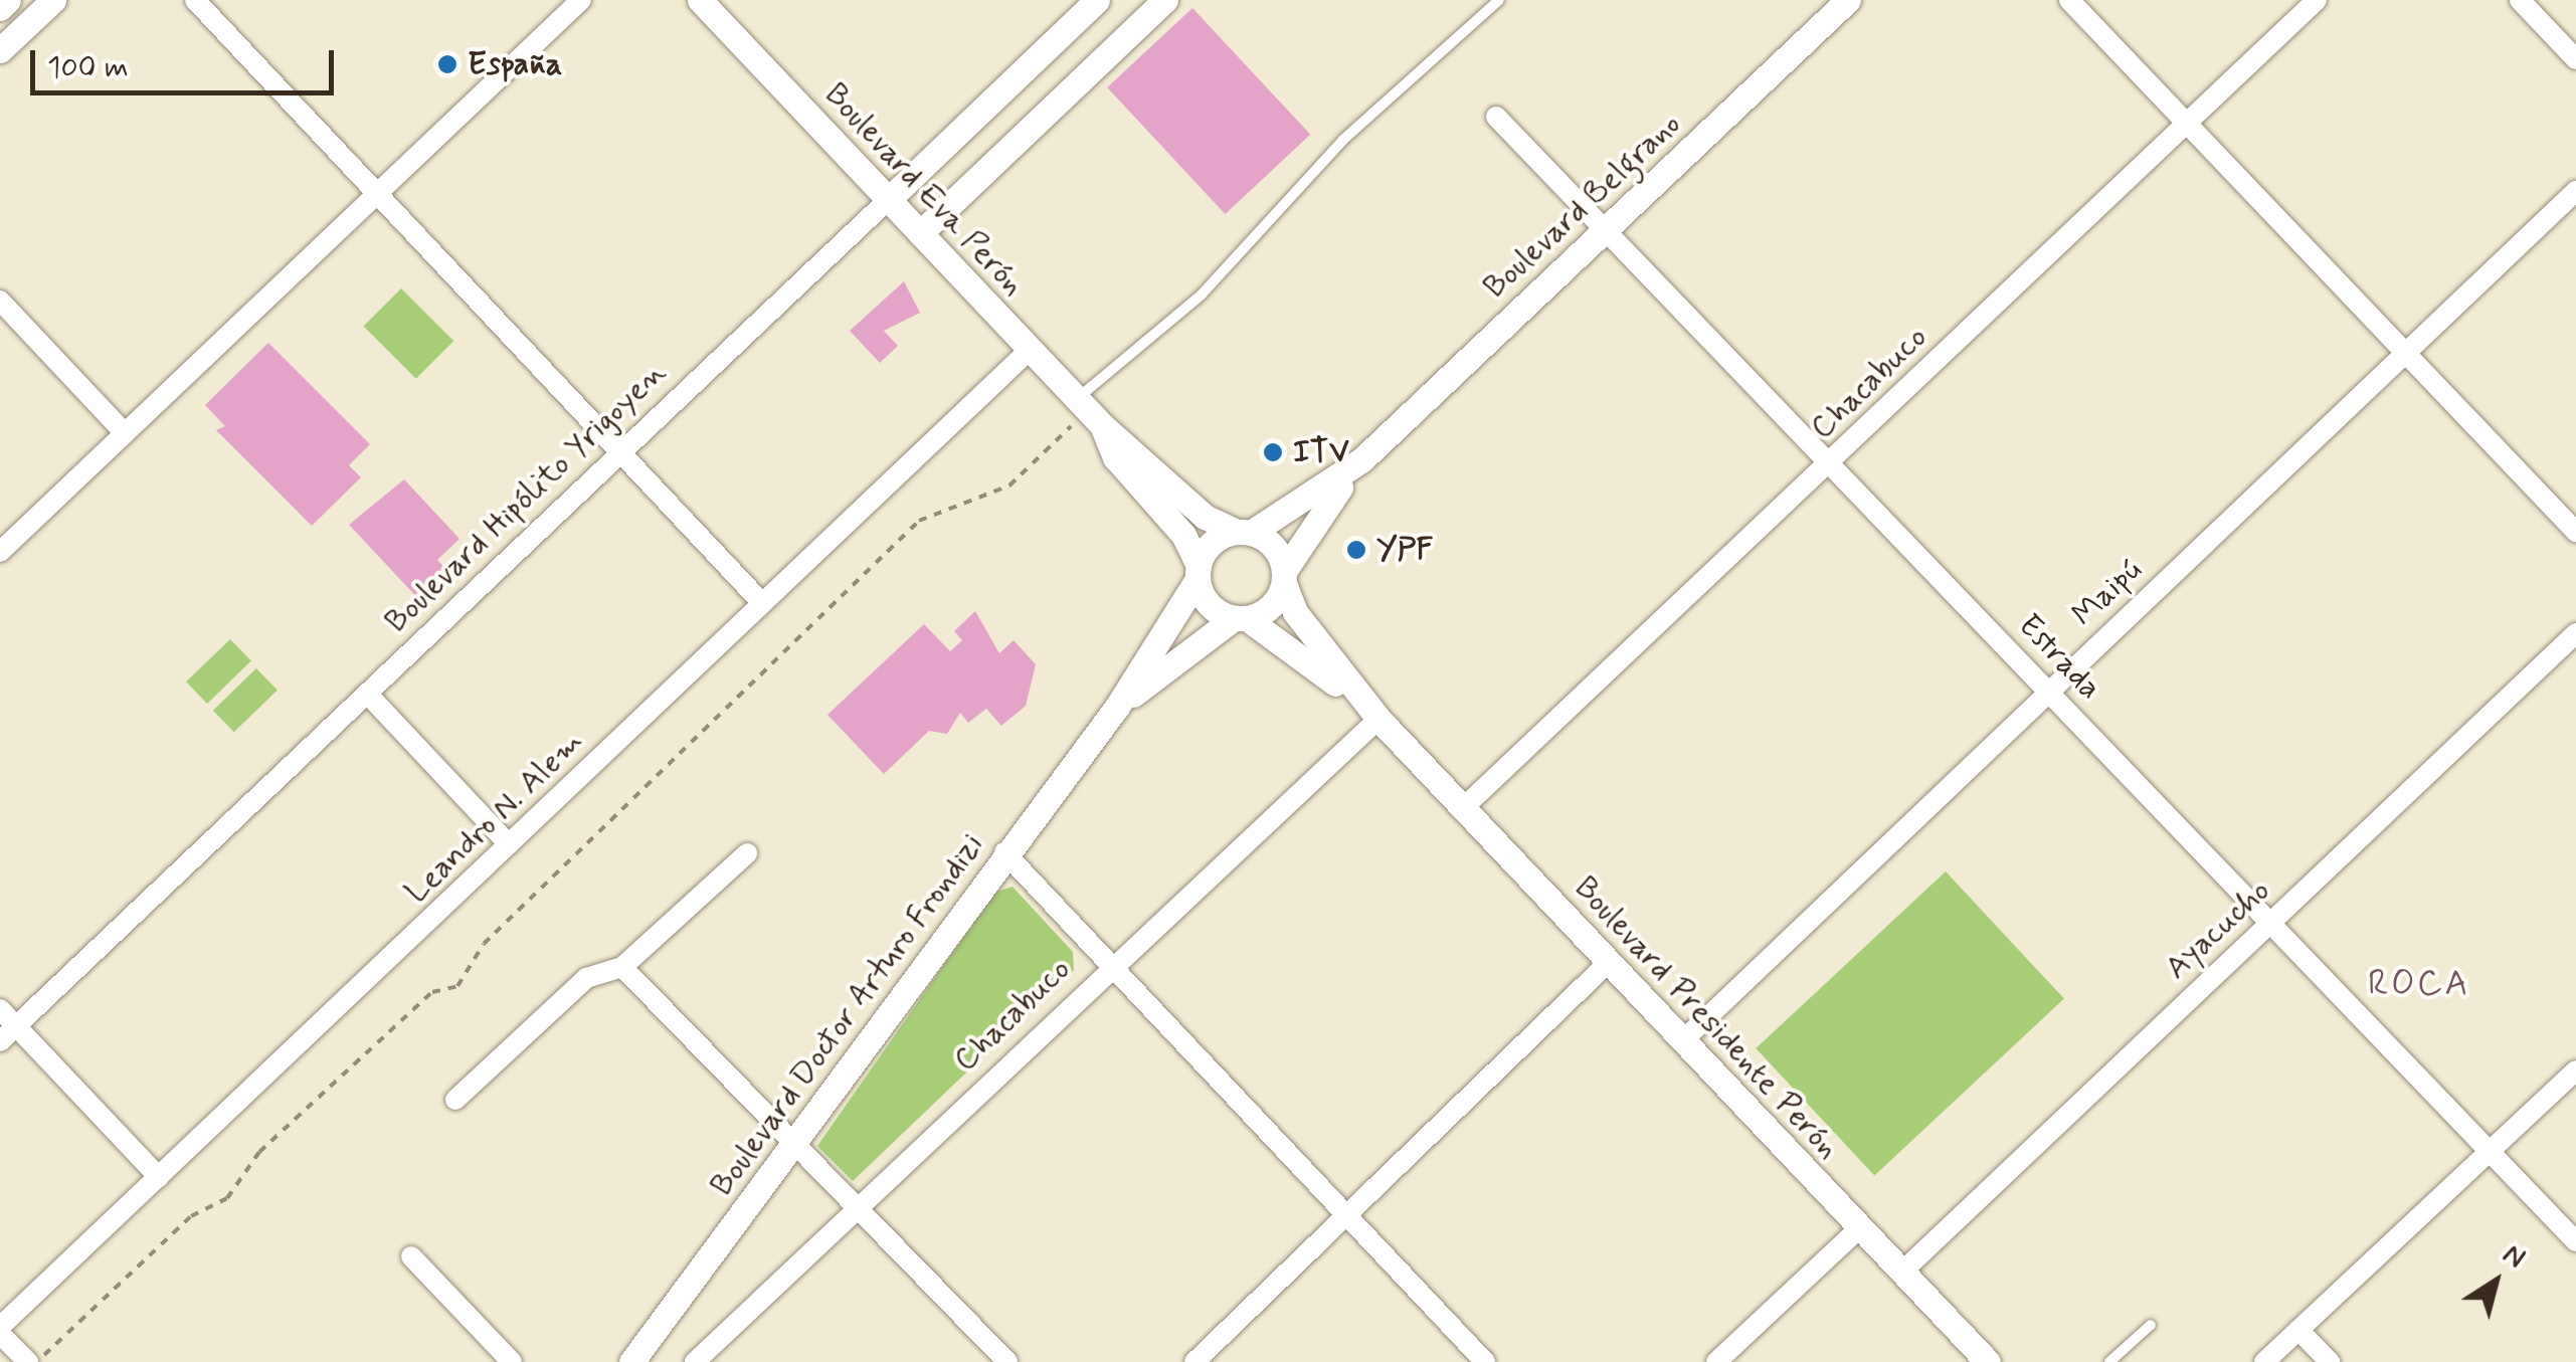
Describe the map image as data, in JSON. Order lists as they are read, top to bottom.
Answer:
{
  "streets": {
    "street": [
      "Boulevard Eva Perón",
      "Boulevard Belgrano",
      "Chacabuco",
      "Boulevard Hipólito Yrigoyen",
      "Maipú",
      "Estrada",
      "Leandro N. Alem",
      "Ayacucho",
      "Boulevard Doctor Arturo Frondizi",
      "Boulevard Presidente Perón"
    ]
  },
  "crossings": [
    ["Boulevard Eva Perón", "Boulevard Hipólito Yrigoyen"],
    ["Boulevard Eva Perón", "Leandro N. Alem"],
    ["Boulevard Eva Perón", "Boulevard Presidente Perón"],
    ["Boulevard Belgrano", "Estrada"],
    ["Boulevard Belgrano", "Boulevard Doctor Arturo Frondizi"],
    ["Boulevard Belgrano", "Boulevard Presidente Perón"],
    ["Chacabuco", "Estrada"],
    ["Chacabuco", "Boulevard Presidente Perón"],
    ["Maipú", "Estrada"],
    ["Maipú", "Boulevard Presidente Perón"],
    ["Estrada", "Ayacucho"],
    ["Ayacucho", "Boulevard Presidente Perón"],
    ["Boulevard Doctor Arturo Frondizi", "Boulevard Presidente Perón"]
  ],
  "districts": ["ROCA"],
  "places": ["España", "ITV", "YPF"],
  "scale_bar": "100 m",
  "north": "top right"
}
